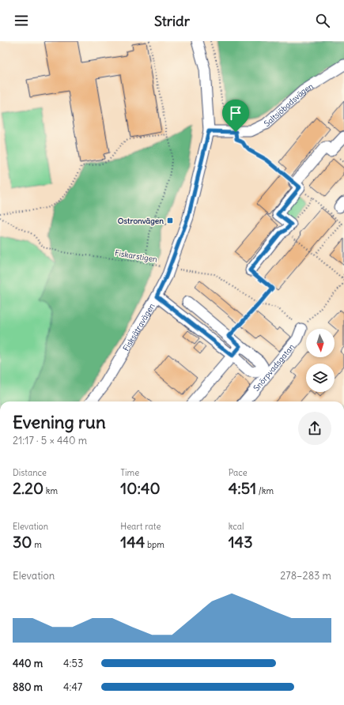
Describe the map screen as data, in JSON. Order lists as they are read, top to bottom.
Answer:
{
  "streets": {
    "street": ["Saltsjöbadsvägen", "Fisksätravägen", "Snörpvadsgatan"],
    "path": ["Fiskarstigen"]
  },
  "crossings": [
    ["Saltsjöbadsvägen", "Fisksätravägen"]
  ],
  "places": {
    "transit": ["Ostronvägen"]
  },
  "north": "bottom",
  "page": {
    "header": "Stridr",
    "heading": ["Evening run", "21:17 · 5 × 440 m"],
    "stats": [
      ["Distance", "2.20 km"],
      ["Time", "10:40"],
      ["Pace", "4:51 /km"],
      ["Elevation", "30 m"],
      ["Heart rate", "144 bpm"],
      ["kcal", "143"]
    ],
    "chart": ["Elevation", "278–283 m"],
    "list": [
      {
        "name": "440 m",
        "note": "4:53"
      },
      {
        "name": "880 m",
        "note": "4:47"
      }
    ]
  }
}
